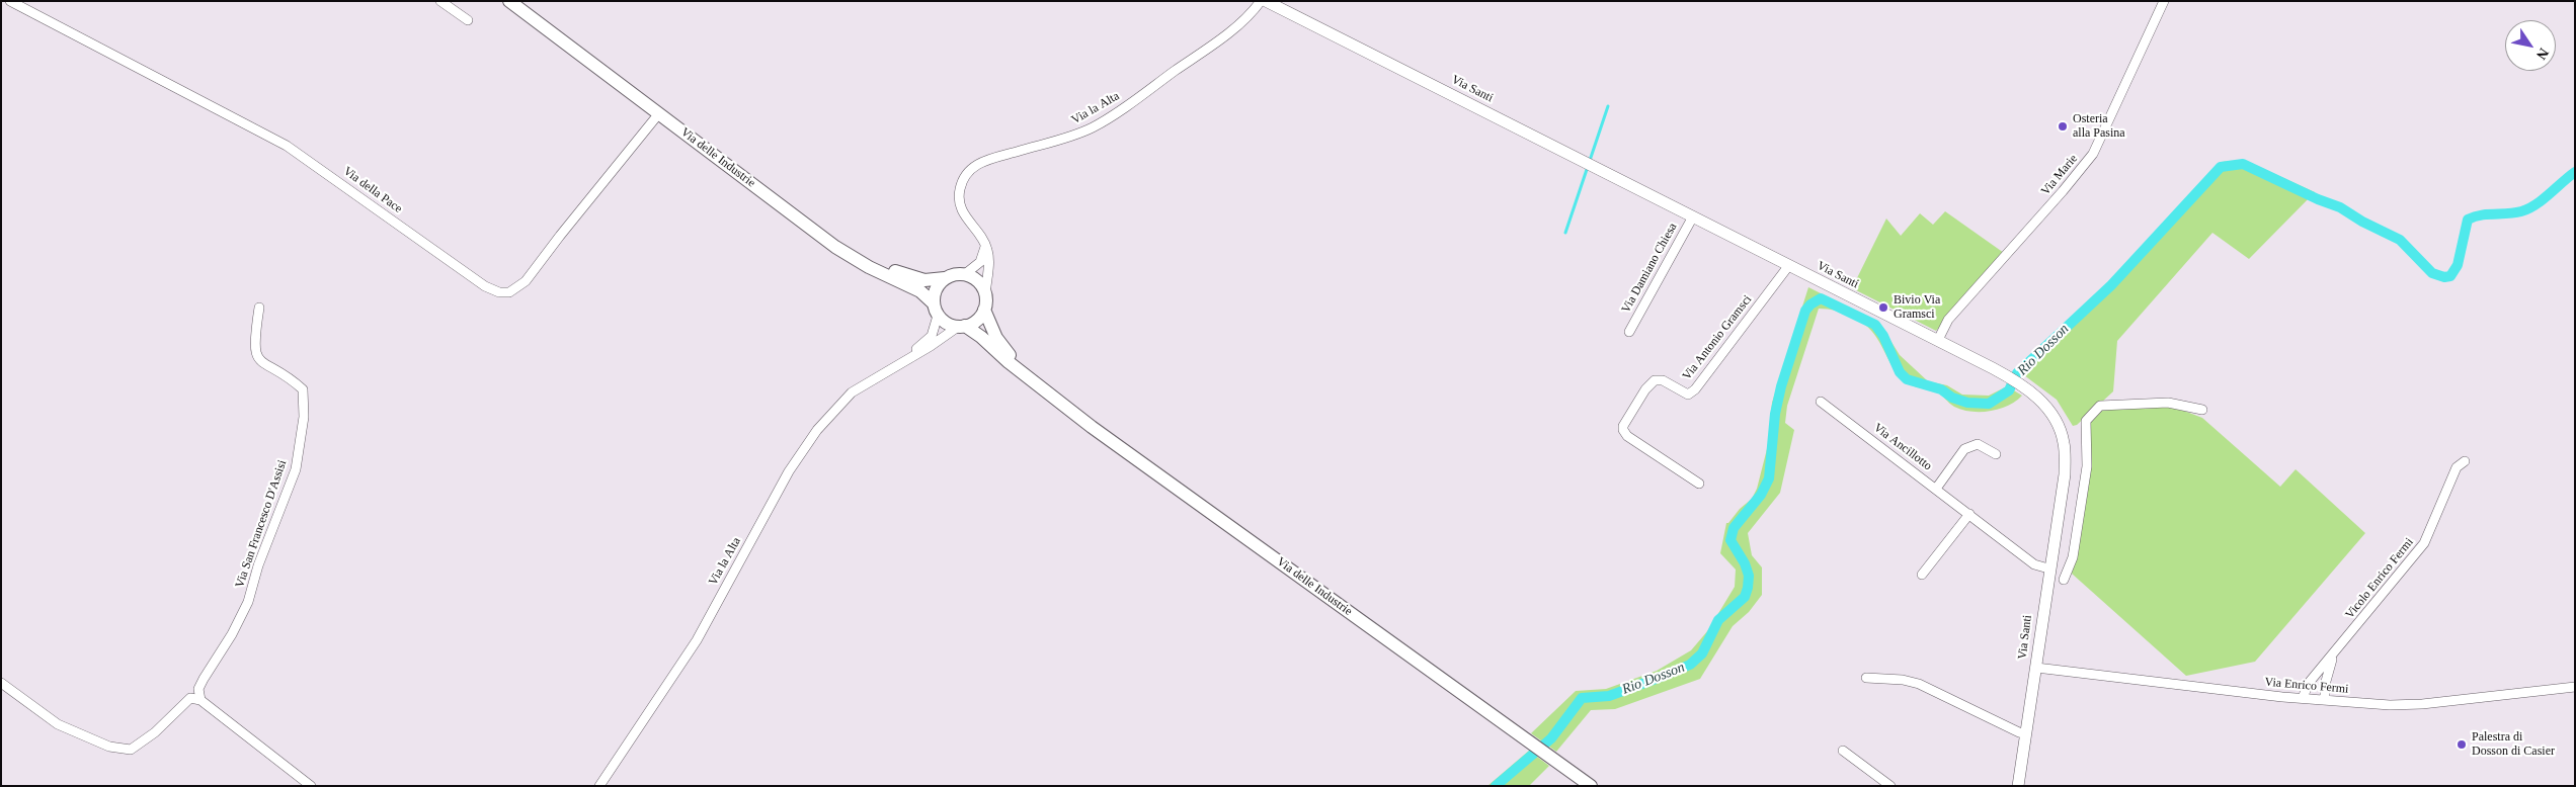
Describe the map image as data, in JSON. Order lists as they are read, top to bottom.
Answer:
{
  "streets": {
    "main road": ["Via delle Industrie"],
    "street": [
      "Via Santi",
      "Via la Alta",
      "Via Marie",
      "Via della Pace",
      "Via Damiano Chiesa",
      "Via Antonio Gramsci",
      "Via Ancillotto",
      "Via San Francesco D'Assisi",
      "Vicolo Enrico Fermi",
      "Via Enrico Fermi"
    ]
  },
  "crossings": [
    ["Via Santi", "Via Marie"],
    ["Via Santi", "Via Damiano Chiesa"],
    ["Via Santi", "Via Antonio Gramsci"],
    ["Via Santi", "Via Ancillotto"],
    ["Via Santi", "Via Enrico Fermi"],
    ["Via delle Industrie", "Via della Pace"],
    ["Vicolo Enrico Fermi", "Via Enrico Fermi"]
  ],
  "water": ["Rio Dosson"],
  "places": ["Osteria alla Pasina", "Bivio Via Gramsci", "Palestra di Dosson di Casier"],
  "north": "bottom right"
}
